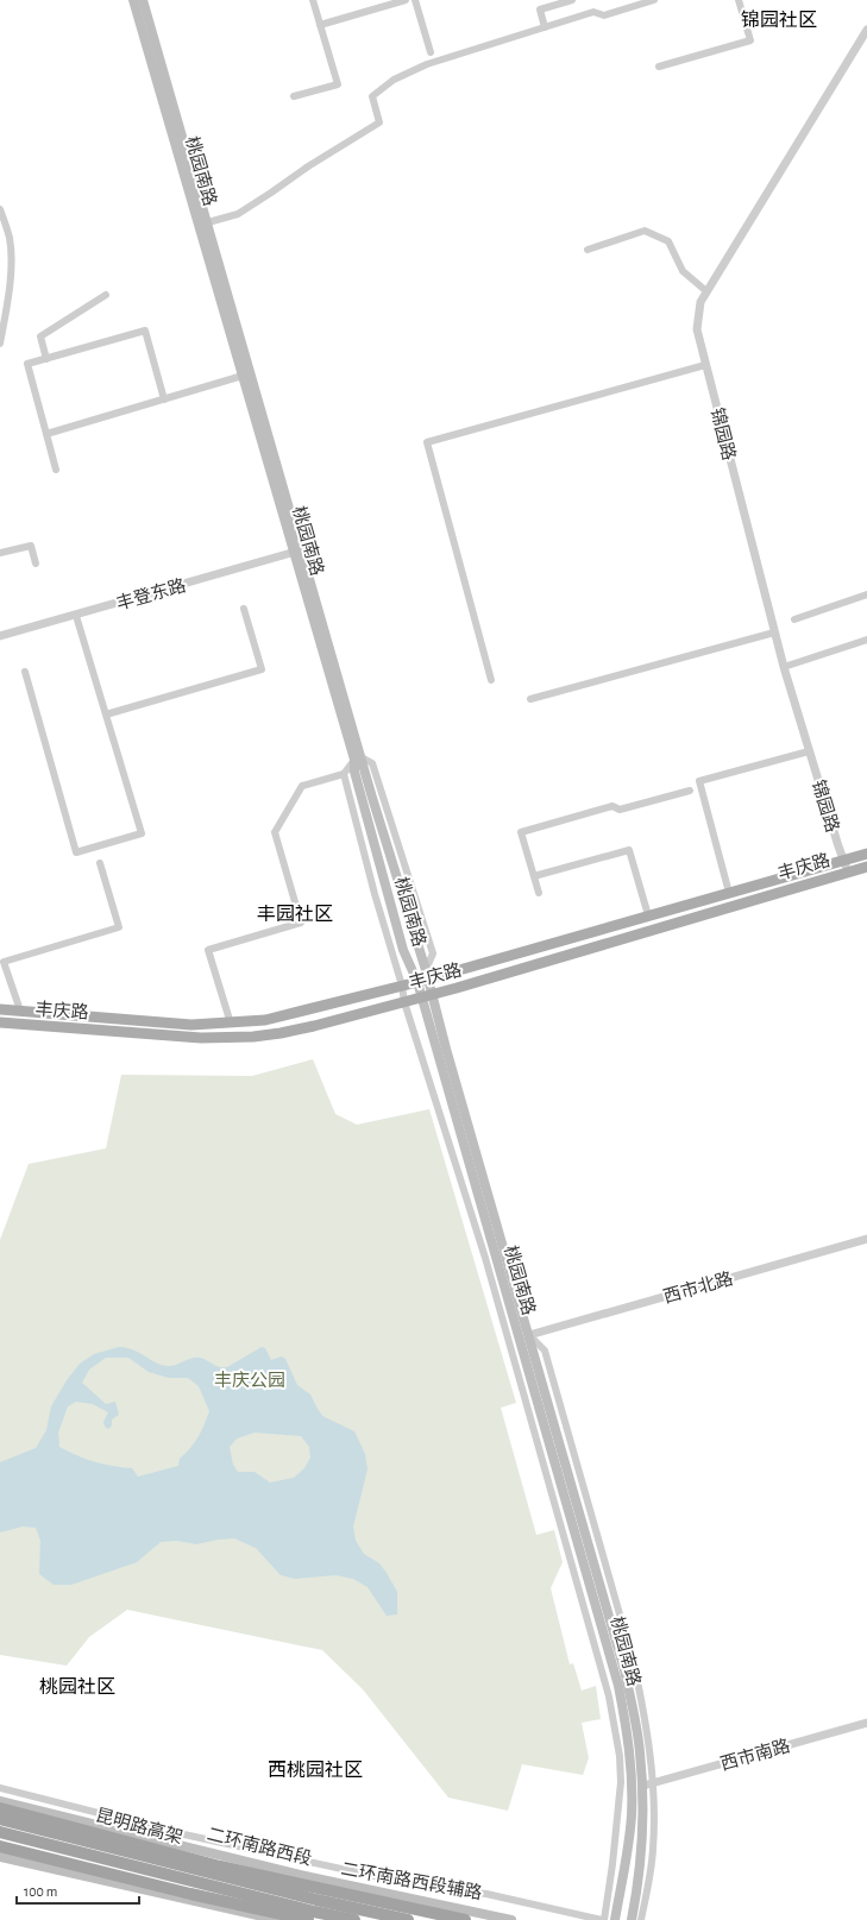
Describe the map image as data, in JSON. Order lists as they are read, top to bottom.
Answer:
{
  "streets": {
    "highway": ["昆明路高架", "二环南路西段"],
    "main road": ["桃园南路", "丰庆路"],
    "street": [
      "锦园路",
      "丰登东路",
      "西市北路",
      "西市南路",
      "二环南路西段辅路"
    ]
  },
  "crossings": [
    ["桃园南路", "丰登东路"],
    ["桃园南路", "丰庆路"],
    ["桃园南路", "西市北路"],
    ["桃园南路", "西市南路"],
    ["锦园路", "丰庆路"]
  ],
  "districts": [
    "锦园社区",
    "丰园社区",
    "桃园社区",
    "西桃园社区"
  ],
  "parks": ["丰庆公园"],
  "scale_bar": "100 m"
}
